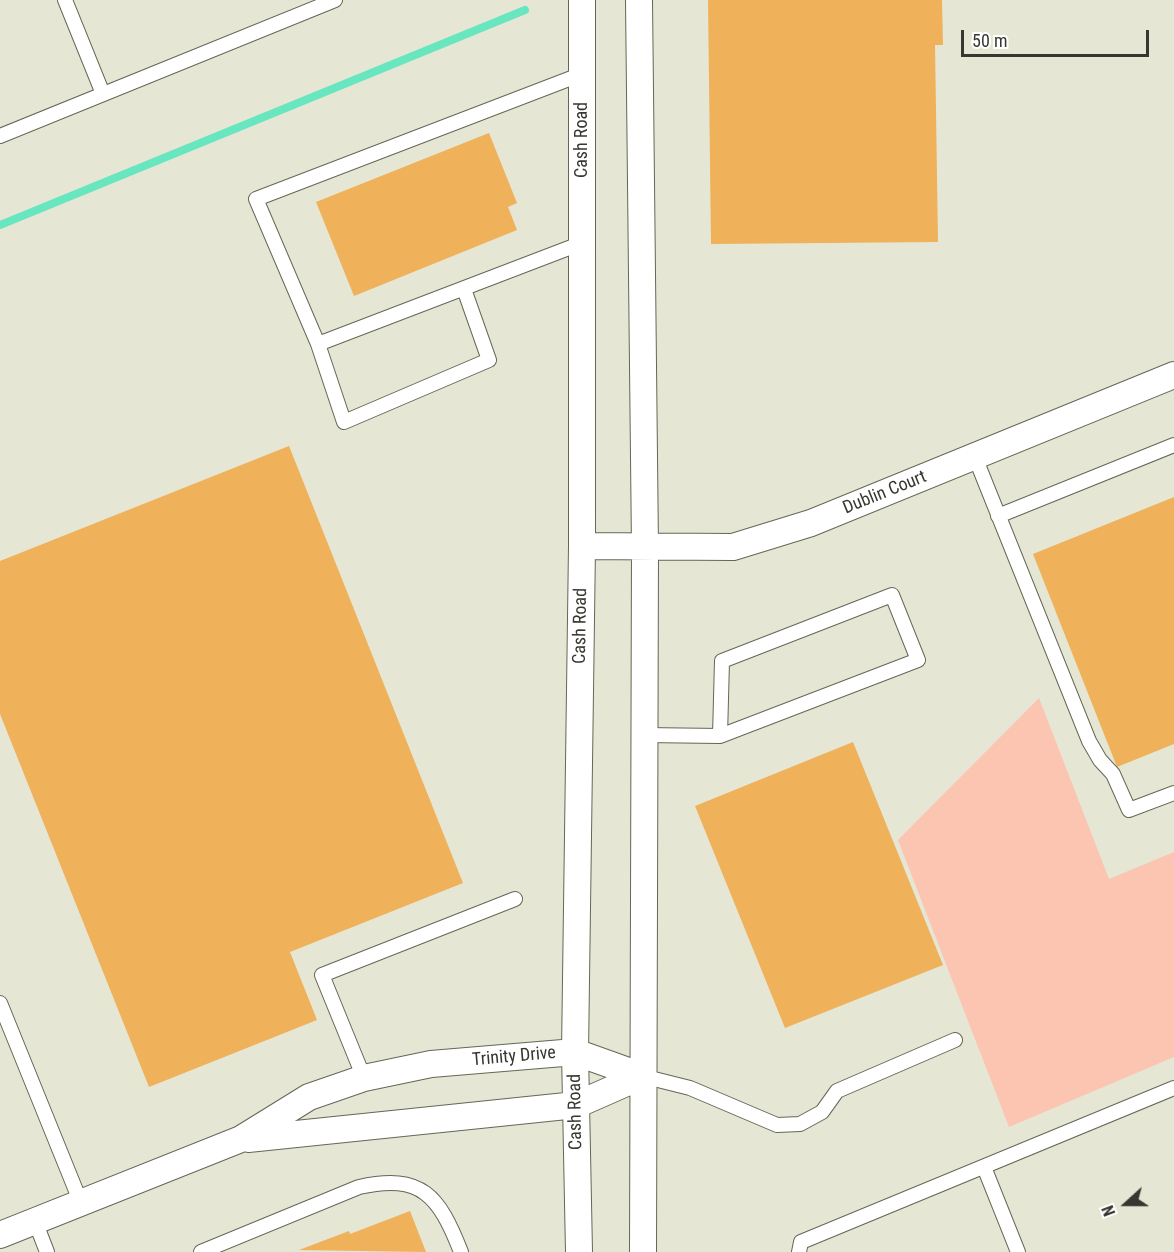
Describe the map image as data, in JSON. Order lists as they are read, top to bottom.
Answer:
{
  "streets": {
    "street": ["Cash Road", "Dublin Court", "Trinity Drive"]
  },
  "crossings": [
    ["Cash Road", "Dublin Court"],
    ["Cash Road", "Trinity Drive"]
  ],
  "scale_bar": "50 m",
  "north": "left"
}
